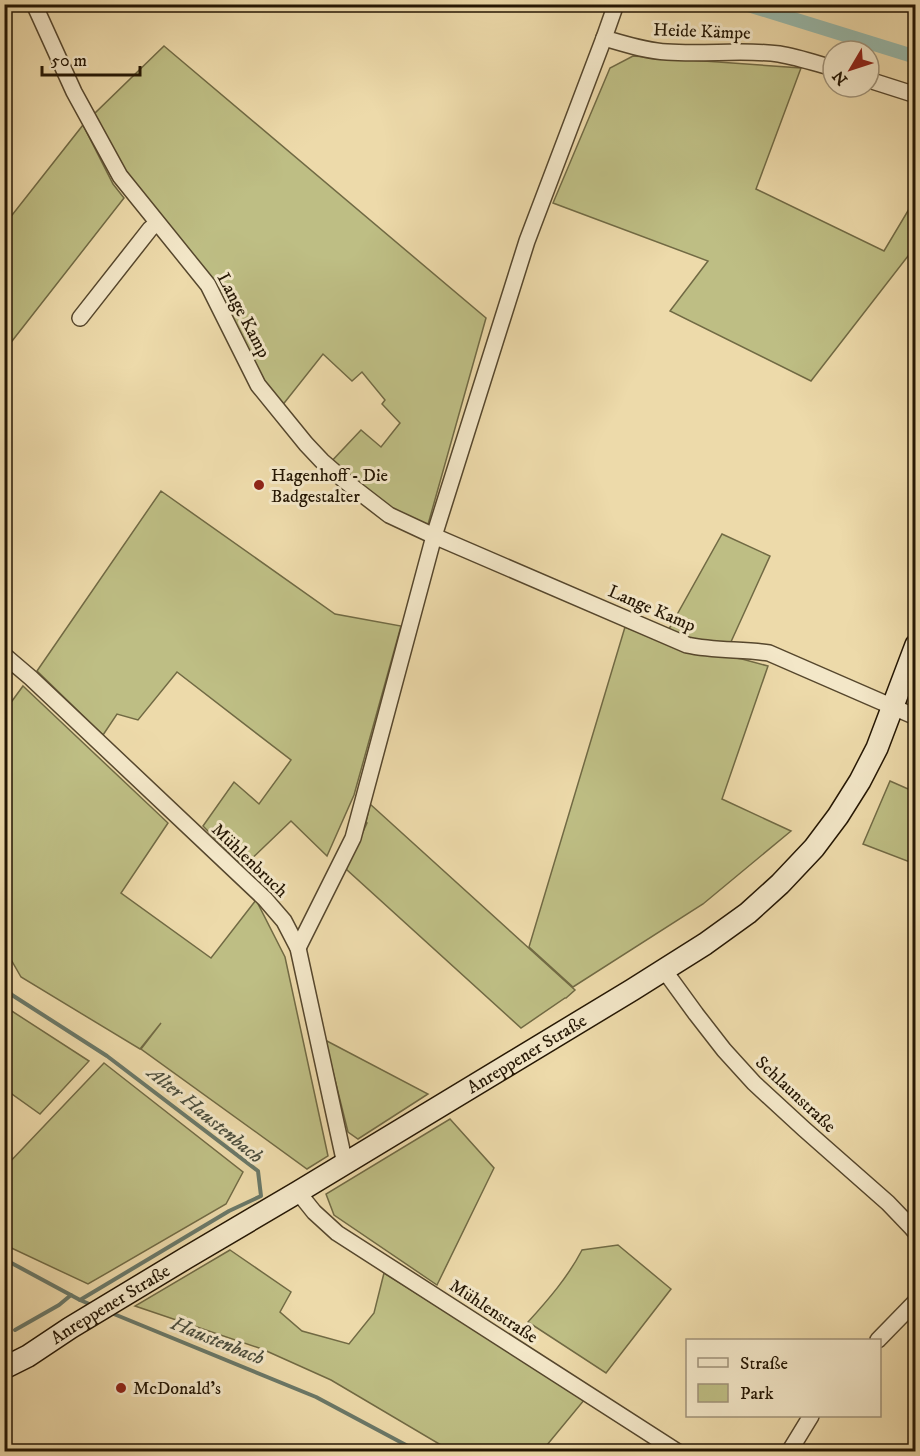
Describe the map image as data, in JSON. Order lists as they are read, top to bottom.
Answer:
{
  "streets": {
    "street": [
      "Heide Kämpe",
      "Lange Kamp",
      "Mühlenbruch",
      "Anreppener Straße",
      "Schlaunstraße",
      "Mühlenstraße"
    ]
  },
  "crossings": [
    ["Lange Kamp", "Anreppener Straße"],
    ["Mühlenbruch", "Anreppener Straße"],
    ["Anreppener Straße", "Schlaunstraße"],
    ["Anreppener Straße", "Mühlenstraße"]
  ],
  "water": ["Alter Haustenbach", "Haustenbach"],
  "places": ["Hagenhoff - Die Badgestalter", "McDonald's"],
  "legend": ["Straße", "Park"],
  "scale_bar": "50 m",
  "north": "bottom left"
}
